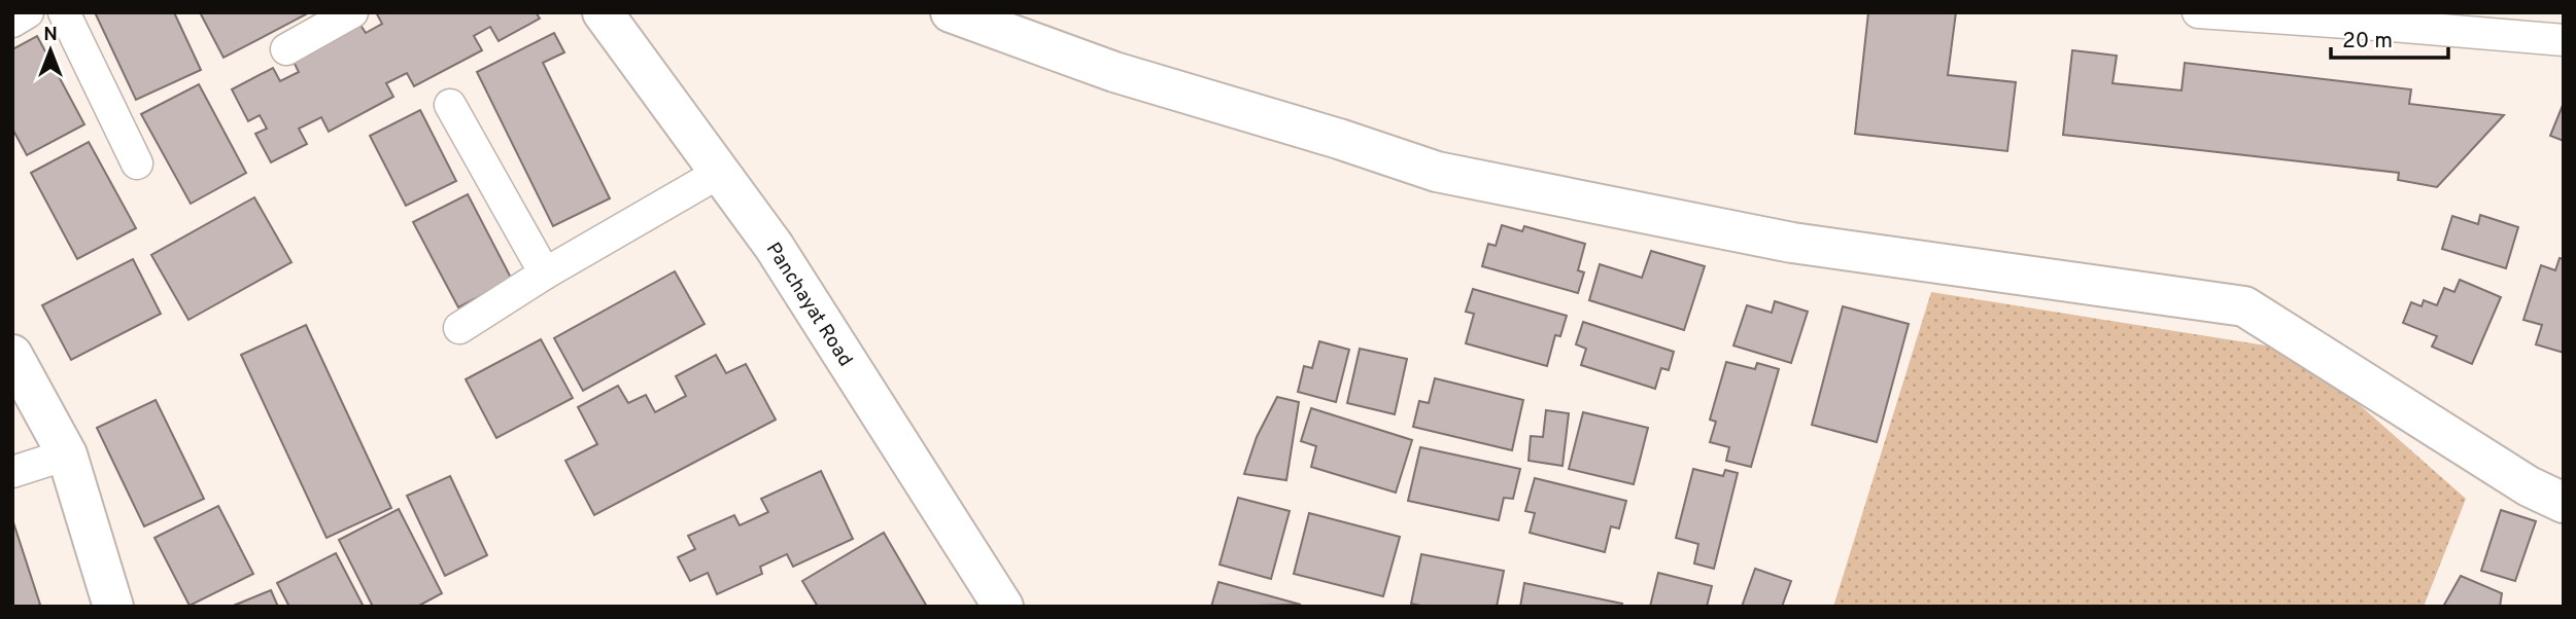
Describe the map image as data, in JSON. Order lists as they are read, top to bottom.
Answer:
{
  "streets": {
    "street": ["Panchayat Road"]
  },
  "scale_bar": "20 m",
  "north": "top"
}
